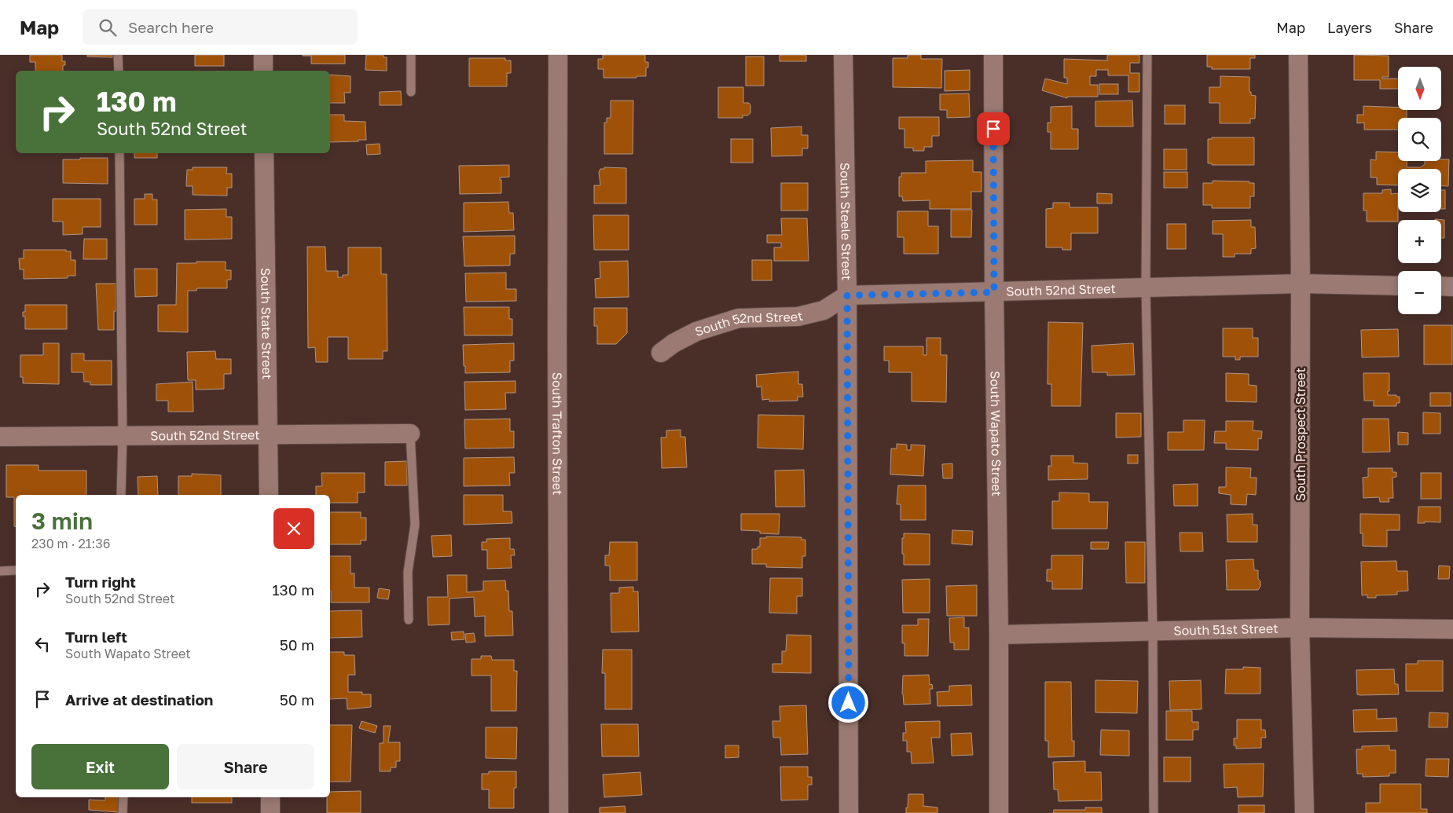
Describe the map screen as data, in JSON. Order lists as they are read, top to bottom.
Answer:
{
  "streets": {
    "street": [
      "South Steele Street",
      "South 52nd Street",
      "South State Street",
      "South Trafton Street",
      "South Wapato Street",
      "South Prospect Street",
      "South 51st Street"
    ]
  },
  "crossings": [
    ["South Steele Street", "South 52nd Street"],
    ["South 52nd Street", "South State Street"],
    ["South 52nd Street", "South Wapato Street"],
    ["South 52nd Street", "South Prospect Street"],
    ["South Wapato Street", "South 51st Street"],
    ["South Prospect Street", "South 51st Street"]
  ],
  "north": "bottom",
  "page": {
    "header": "Map",
    "search": "Search here",
    "nav": ["Map", "Layers", "Share"],
    "map_buttons": ["+", "−"],
    "turn": ["130 m", "South 52nd Street"],
    "heading": ["3 min", "230 m · 21:36"],
    "list": [
      {
        "name": "Turn right",
        "note": "South 52nd Street",
        "value": "130 m"
      },
      {
        "name": "Turn left",
        "note": "South Wapato Street",
        "value": "50 m"
      },
      {
        "name": "Arrive at destination",
        "value": "50 m"
      }
    ],
    "buttons": ["Exit", "Share"]
  }
}
